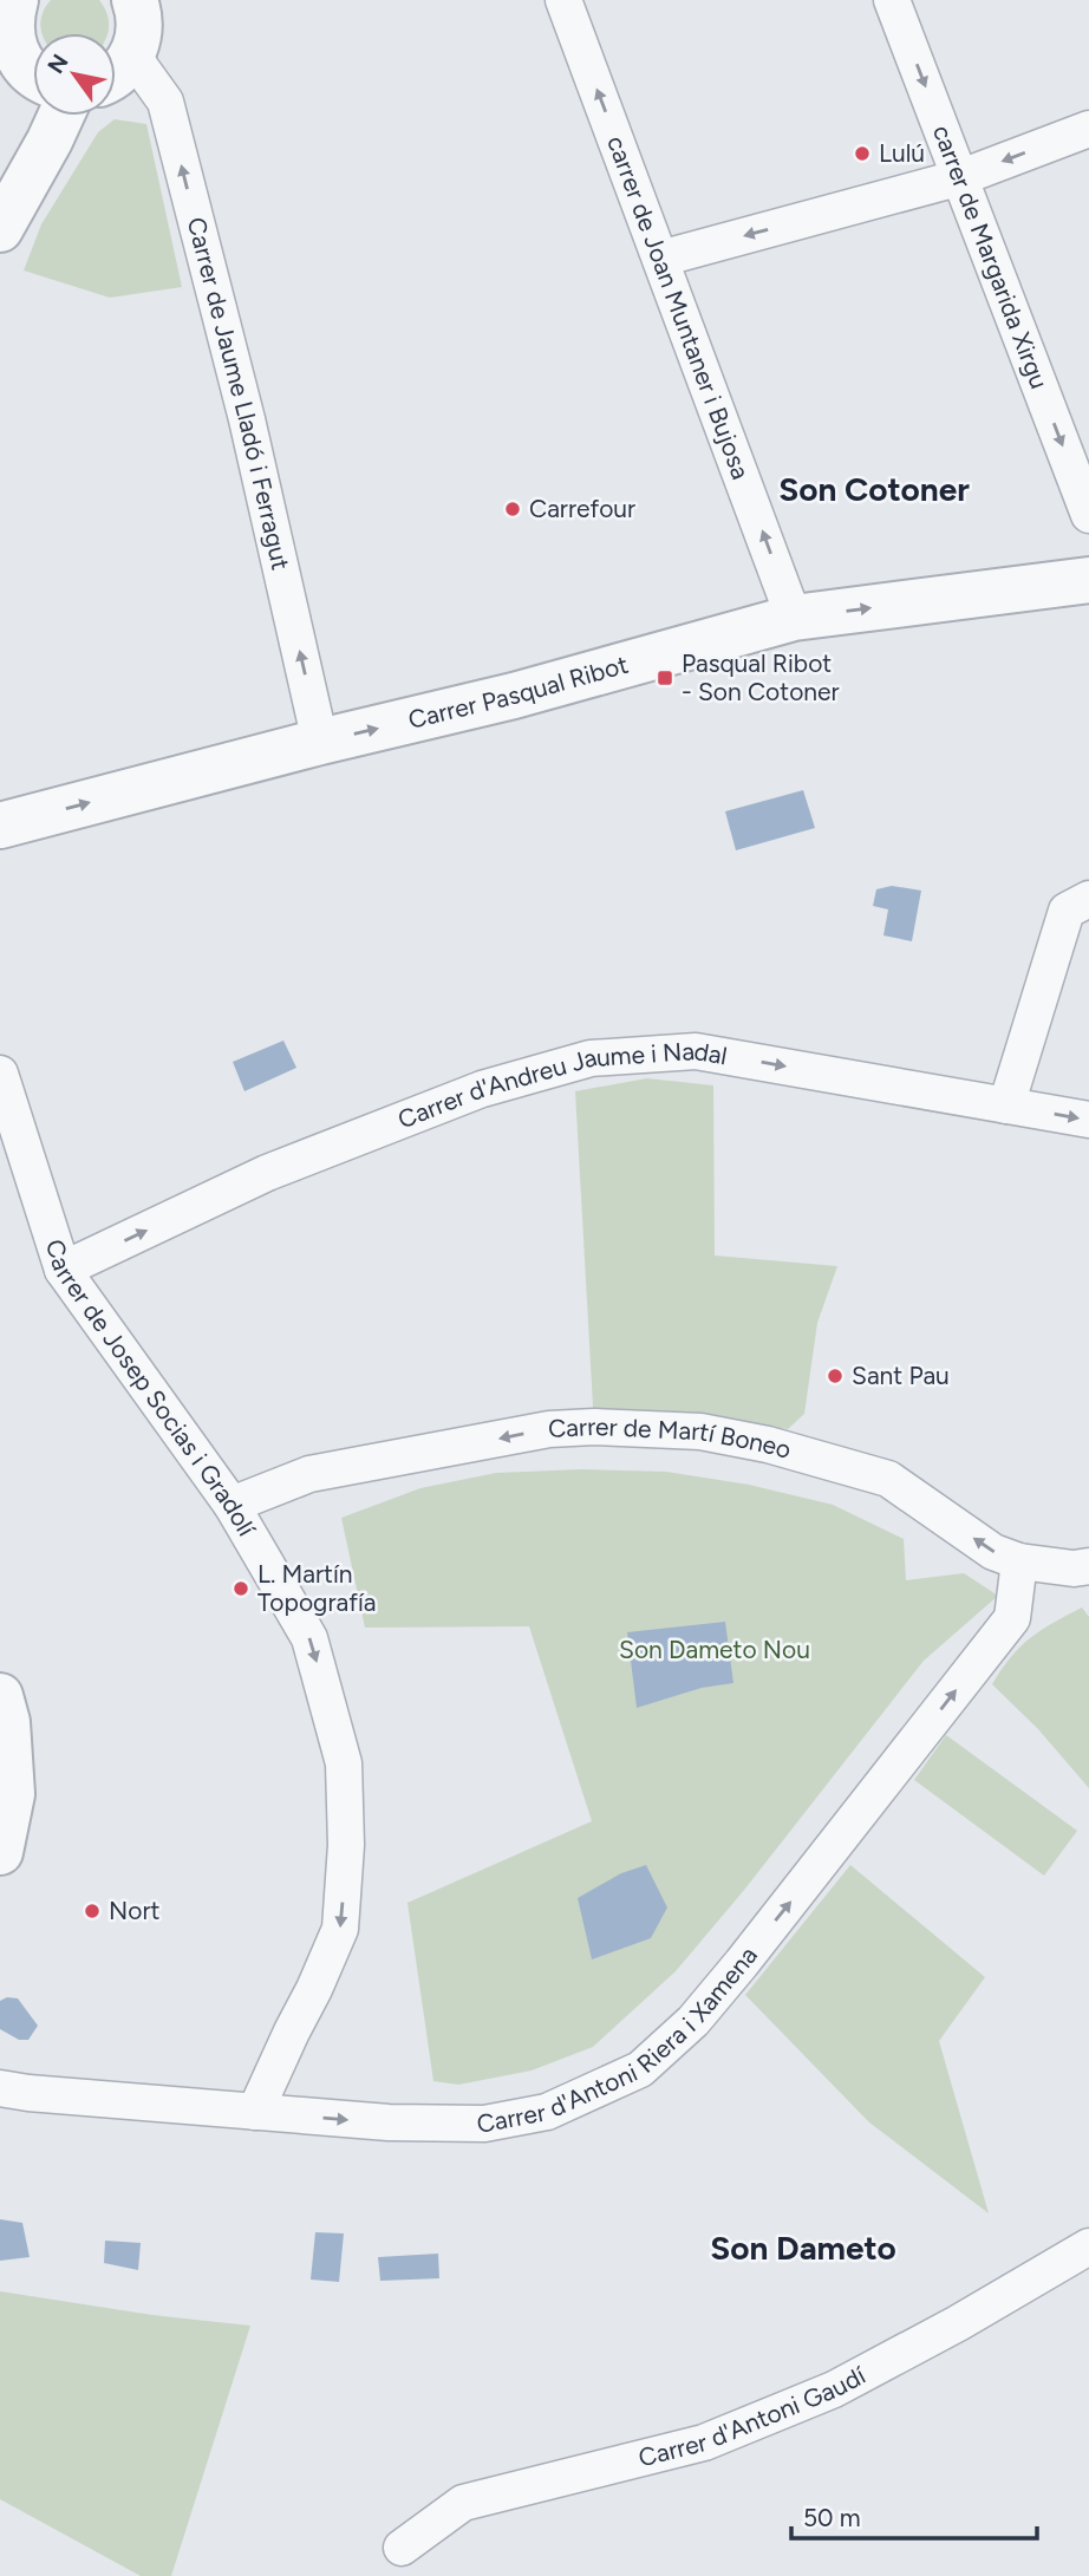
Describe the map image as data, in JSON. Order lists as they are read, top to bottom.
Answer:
{
  "streets": {
    "street": [
      "carrer de Margarida Xirgu",
      "carrer de Joan Muntaner i Bujosa",
      "Carrer de Jaume Lladó i Ferragut",
      "Carrer Pasqual Ribot",
      "Carrer d'Andreu Jaume i Nadal",
      "Carrer de Josep Socias i Gradolí",
      "Carrer de Martí Boneo",
      "Carrer d'Antoni Riera i Xamena",
      "Carrer d'Antoni Gaudí"
    ]
  },
  "crossings": [
    ["carrer de Joan Muntaner i Bujosa", "Carrer Pasqual Ribot"],
    ["Carrer de Jaume Lladó i Ferragut", "Carrer Pasqual Ribot"],
    ["Carrer d'Andreu Jaume i Nadal", "Carrer de Josep Socias i Gradolí"],
    ["Carrer de Josep Socias i Gradolí", "Carrer de Martí Boneo"],
    ["Carrer de Josep Socias i Gradolí", "Carrer d'Antoni Riera i Xamena"],
    ["Carrer de Martí Boneo", "Carrer d'Antoni Riera i Xamena"]
  ],
  "one_way": [
    "carrer de Margarida Xirgu",
    "carrer de Joan Muntaner i Bujosa",
    "Carrer de Jaume Lladó i Ferragut",
    "Carrer Pasqual Ribot",
    "Carrer d'Andreu Jaume i Nadal",
    "Carrer de Josep Socias i Gradolí",
    "Carrer de Martí Boneo",
    "Carrer d'Antoni Riera i Xamena"
  ],
  "districts": ["Son Cotoner", "Son Dameto"],
  "parks": ["Son Dameto Nou"],
  "places": {
    "other": [
      "Lulú",
      "Carrefour",
      "Sant Pau",
      "L. Martín Topografía",
      "Nort"
    ],
    "transit": ["Pasqual Ribot - Son Cotoner"]
  },
  "scale_bar": "50 m",
  "north": "top left"
}
